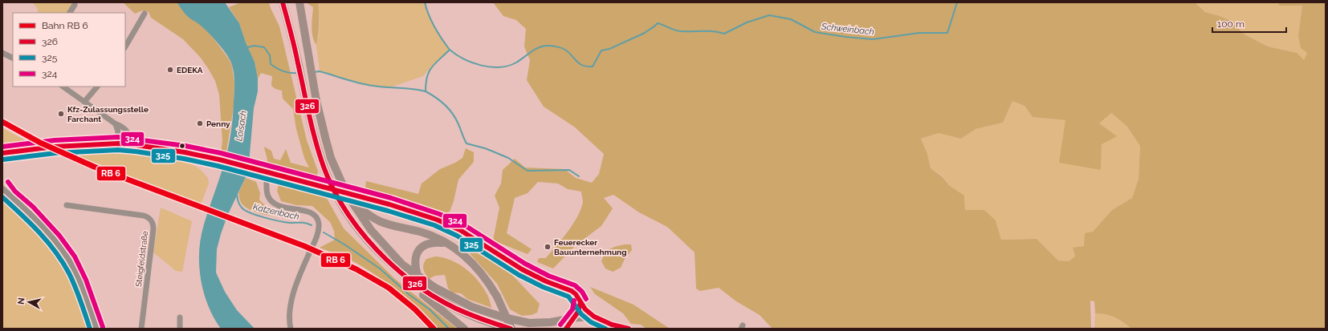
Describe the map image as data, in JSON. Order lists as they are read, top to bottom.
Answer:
{
  "streets": {
    "street": ["Steigfeldstraße"]
  },
  "water": ["Schweinbach", "Loisach", "Katzenbach"],
  "places": [
    "EDEKA",
    "Kfz-Zulassungsstelle Farchant",
    "Penny",
    "Feuerecker Bauunternehmung"
  ],
  "lines": ["transit line 326", "transit line 324", "transit line 325"],
  "legend": [
    "Bahn RB 6",
    "326",
    "325",
    "324"
  ],
  "scale_bar": "100 m",
  "north": "left"
}
